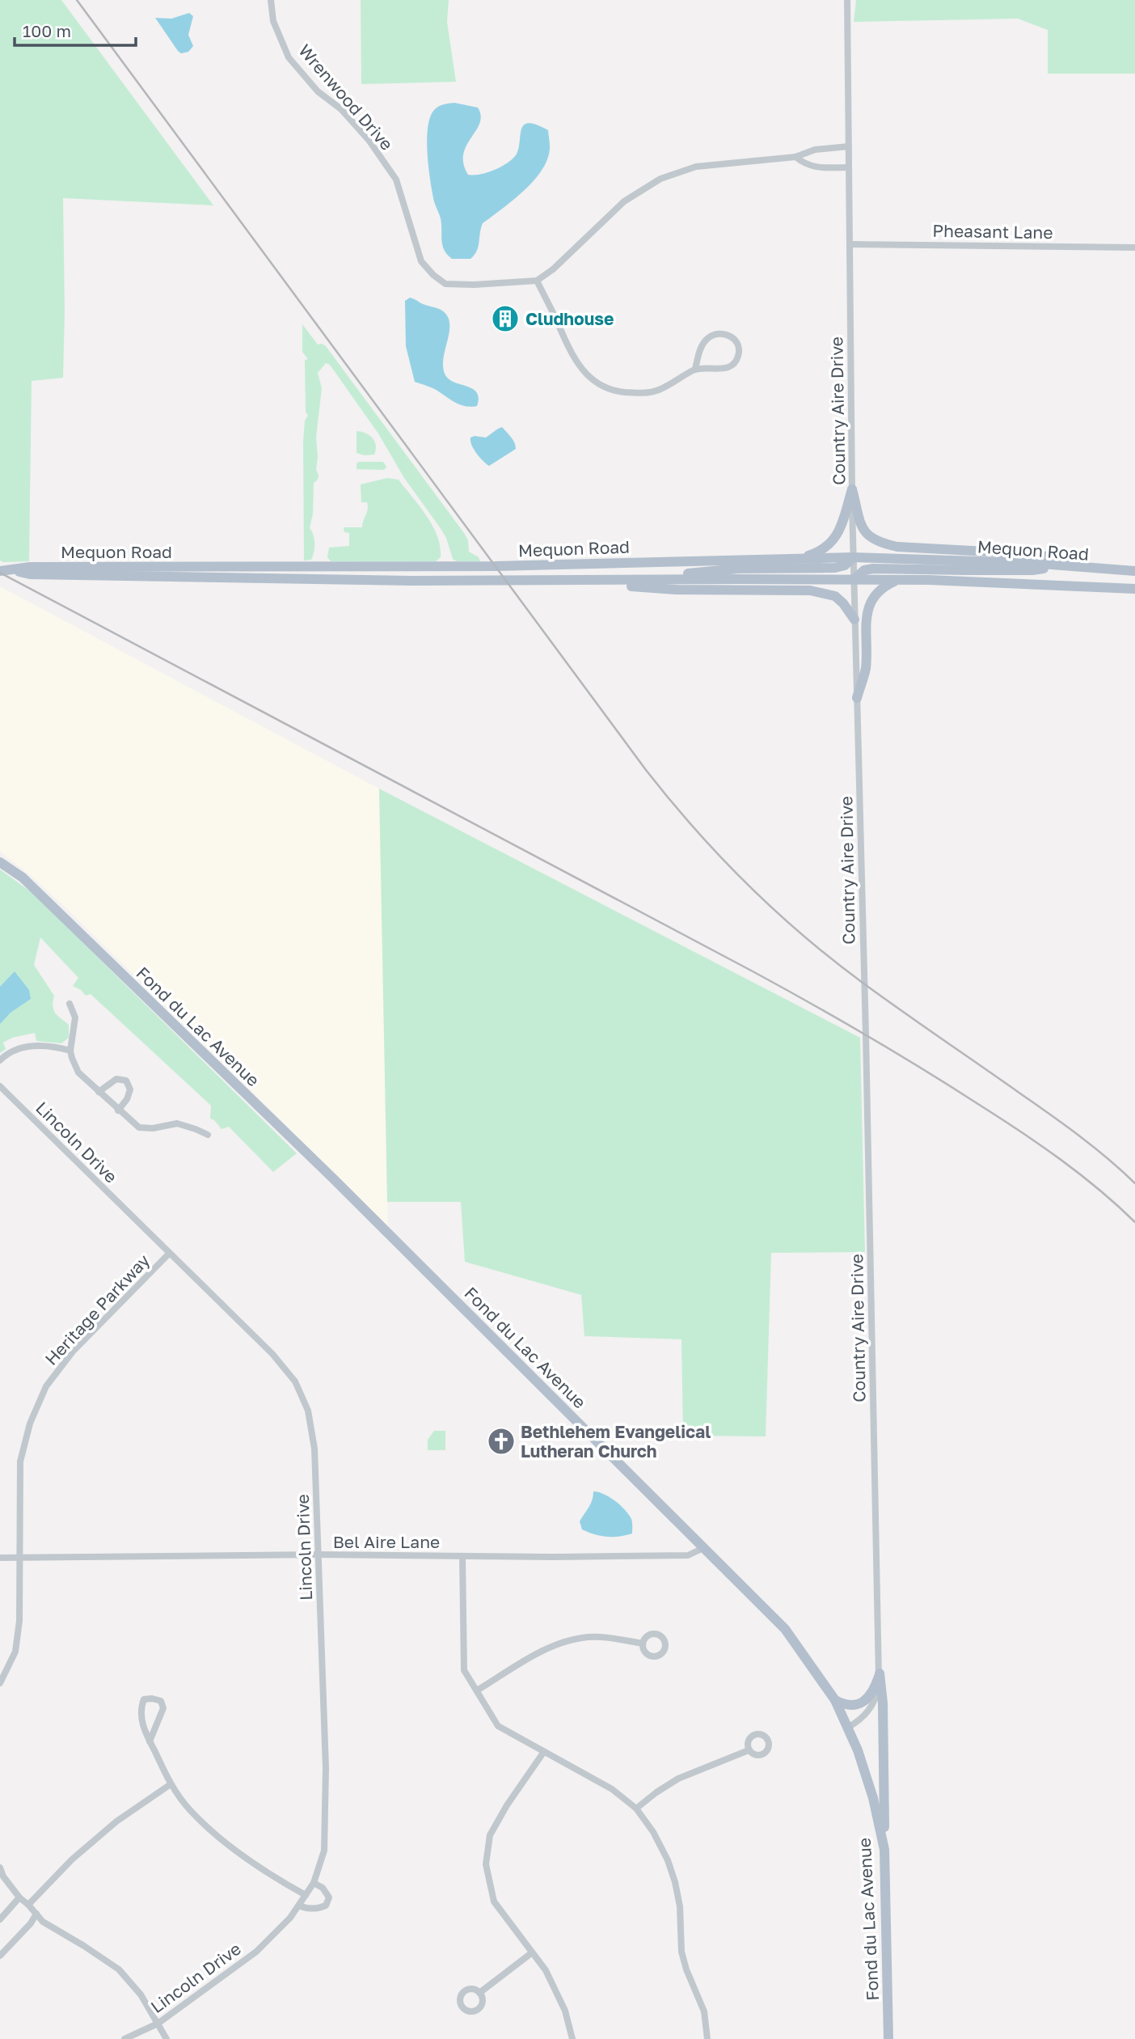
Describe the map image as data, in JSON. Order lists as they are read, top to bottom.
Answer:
{
  "streets": {
    "main road": ["Mequon Road", "Fond du Lac Avenue"],
    "street": [
      "Wrenwood Drive",
      "Pheasant Lane",
      "Country Aire Drive",
      "Lincoln Drive",
      "Heritage Parkway",
      "Bel Aire Lane"
    ]
  },
  "crossings": [
    ["Pheasant Lane", "Country Aire Drive"],
    ["Country Aire Drive", "Mequon Road"],
    ["Country Aire Drive", "Fond du Lac Avenue"],
    ["Fond du Lac Avenue", "Bel Aire Lane"],
    ["Lincoln Drive", "Heritage Parkway"],
    ["Lincoln Drive", "Bel Aire Lane"],
    ["Heritage Parkway", "Bel Aire Lane"]
  ],
  "places": {
    "building": ["Cludhouse"],
    "church": ["Bethlehem Evangelical Lutheran Church"]
  },
  "scale_bar": "100 m"
}
